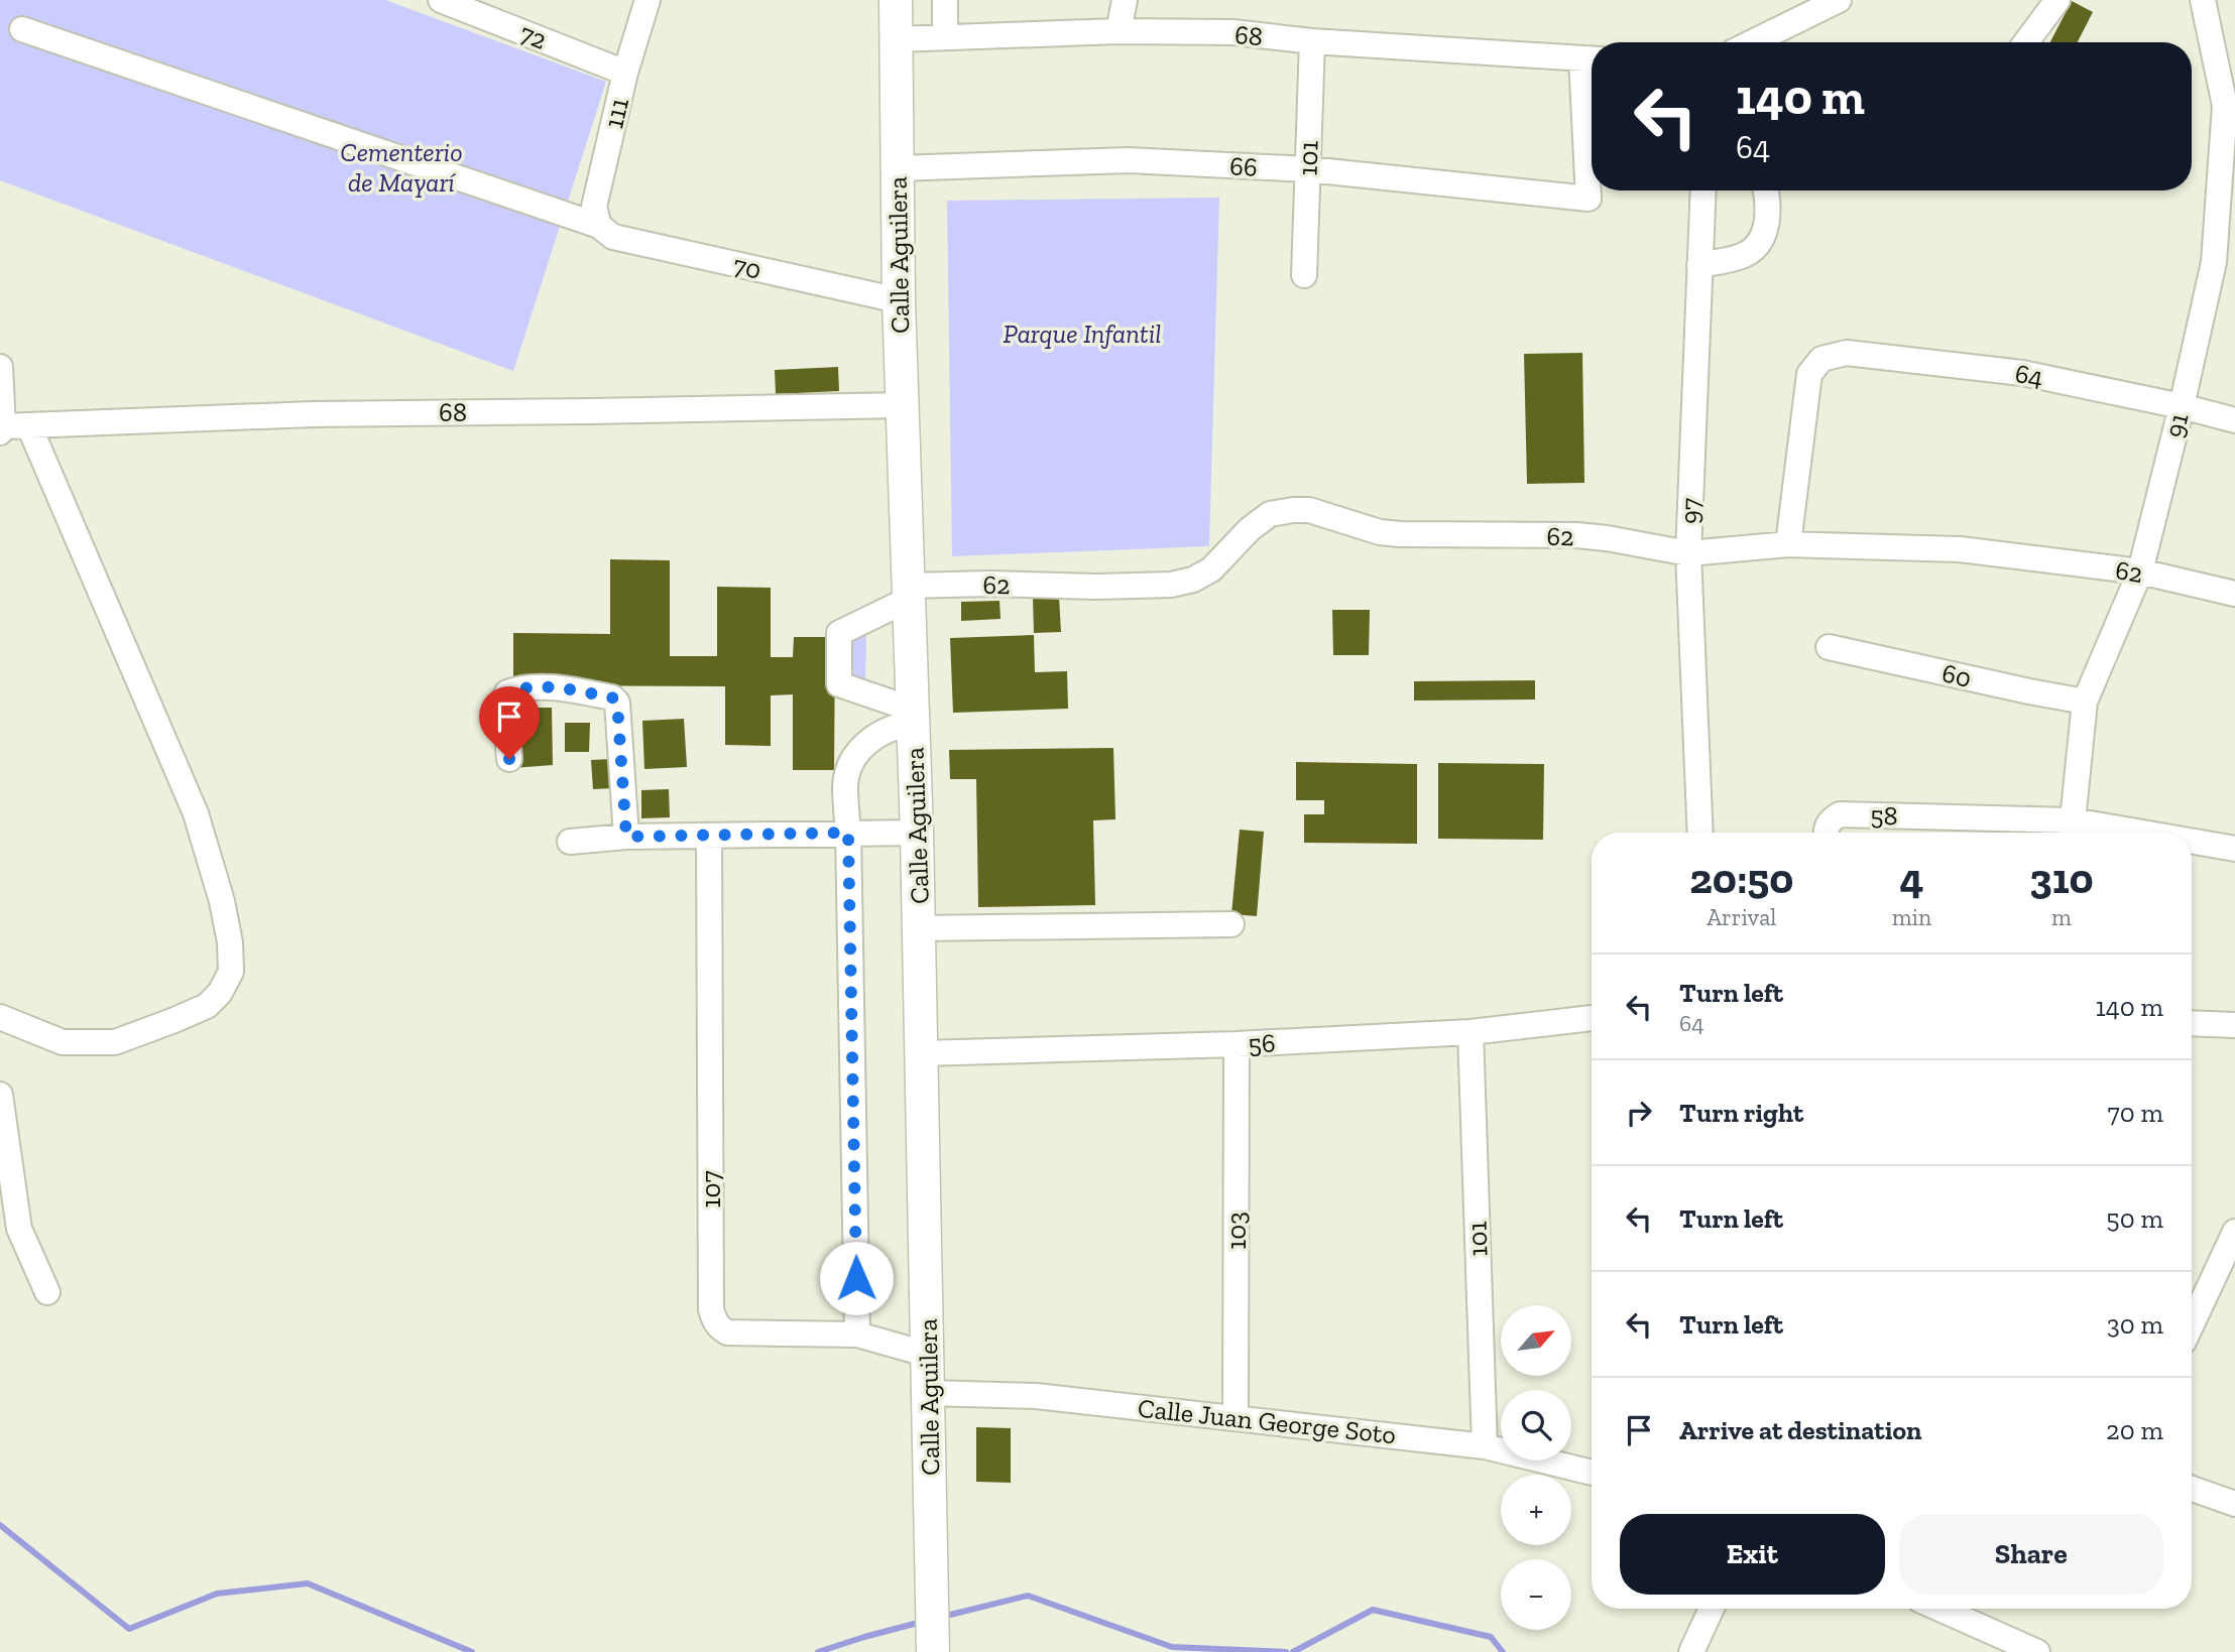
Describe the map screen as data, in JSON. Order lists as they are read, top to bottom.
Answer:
{
  "streets": {
    "main road": ["Calle Aguilera"],
    "street": [
      "68",
      "72",
      "111",
      "101",
      "66",
      "70",
      "64",
      "91",
      "97",
      "62",
      "60",
      "58",
      "56",
      "107",
      "103",
      "Calle Juan George Soto"
    ]
  },
  "crossings": [
    ["68", "101"],
    ["68", "66"],
    ["68", "Calle Aguilera"],
    ["72", "111"],
    ["111", "70"],
    ["101", "66"],
    ["101", "56"],
    ["101", "Calle Juan George Soto"],
    ["66", "Calle Aguilera"],
    ["Calle Aguilera", "70"],
    ["Calle Aguilera", "62"],
    ["Calle Aguilera", "56"],
    ["Calle Aguilera", "107"],
    ["Calle Aguilera", "Calle Juan George Soto"],
    ["64", "91"],
    ["64", "62"],
    ["91", "62"],
    ["91", "60"],
    ["91", "58"],
    ["97", "62"],
    ["56", "103"],
    ["103", "Calle Juan George Soto"]
  ],
  "parks": ["Cementerio de Mayarí", "Parque Infantil"],
  "north": "top right",
  "page": {
    "turn": ["140 m", "64"],
    "eta": [
      "20:50",
      "Arrival",
      "4",
      "min",
      "310",
      "m"
    ],
    "list": [
      {
        "name": "Turn left",
        "note": "64",
        "value": "140 m"
      },
      {
        "name": "Turn right",
        "value": "70 m"
      },
      {
        "name": "Turn left",
        "value": "50 m"
      },
      {
        "name": "Turn left",
        "value": "30 m"
      },
      {
        "name": "Arrive at destination",
        "value": "20 m"
      }
    ],
    "map_buttons": ["+", "−"],
    "buttons": ["Exit", "Share"]
  }
}
